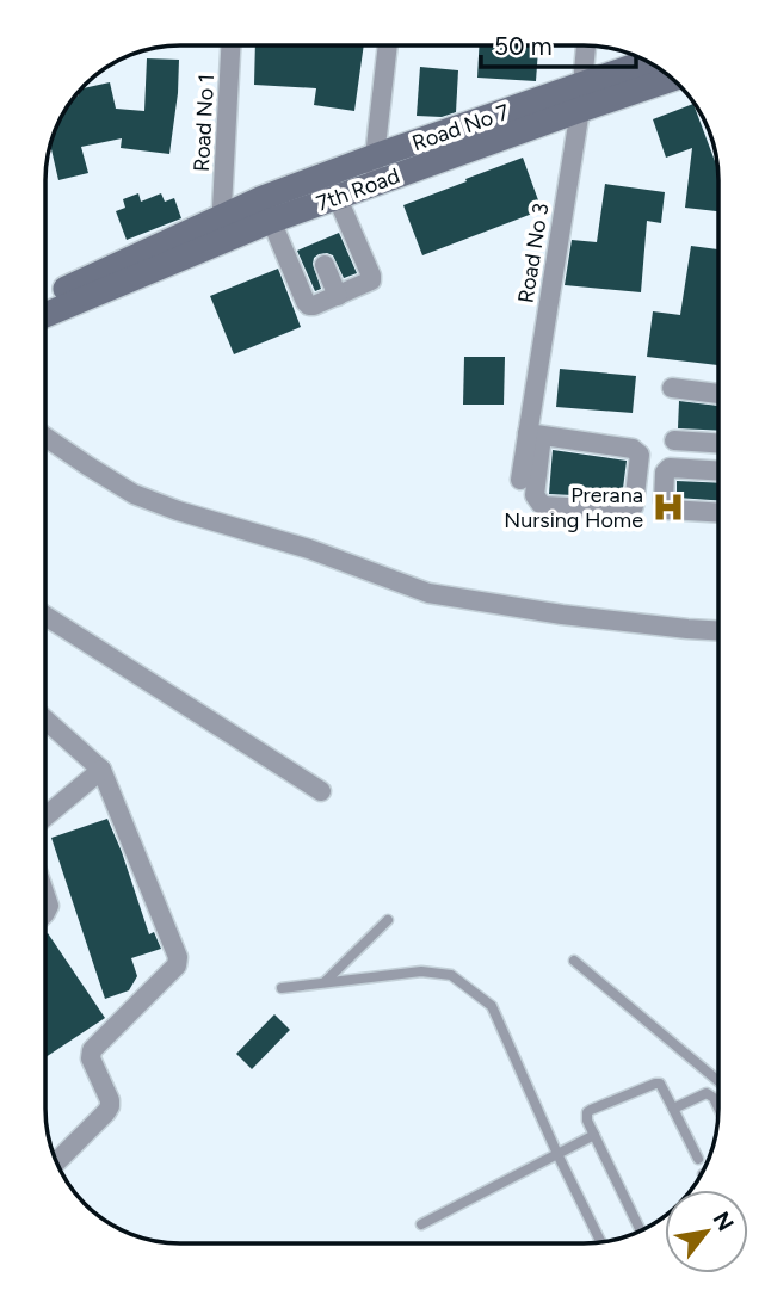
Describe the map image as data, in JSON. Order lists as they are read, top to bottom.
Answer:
{
  "streets": {
    "street": [
      "Road No 1",
      "Road No 7",
      "7th Road",
      "Road No 3"
    ]
  },
  "crossings": [
    ["Road No 1", "Road No 7"],
    ["Road No 7", "7th Road"],
    ["Road No 7", "Road No 3"],
    ["7th Road", "Road No 3"]
  ],
  "places": {
    "hospital": ["Prerana Nursing Home"]
  },
  "scale_bar": "50 m",
  "north": "top right"
}
